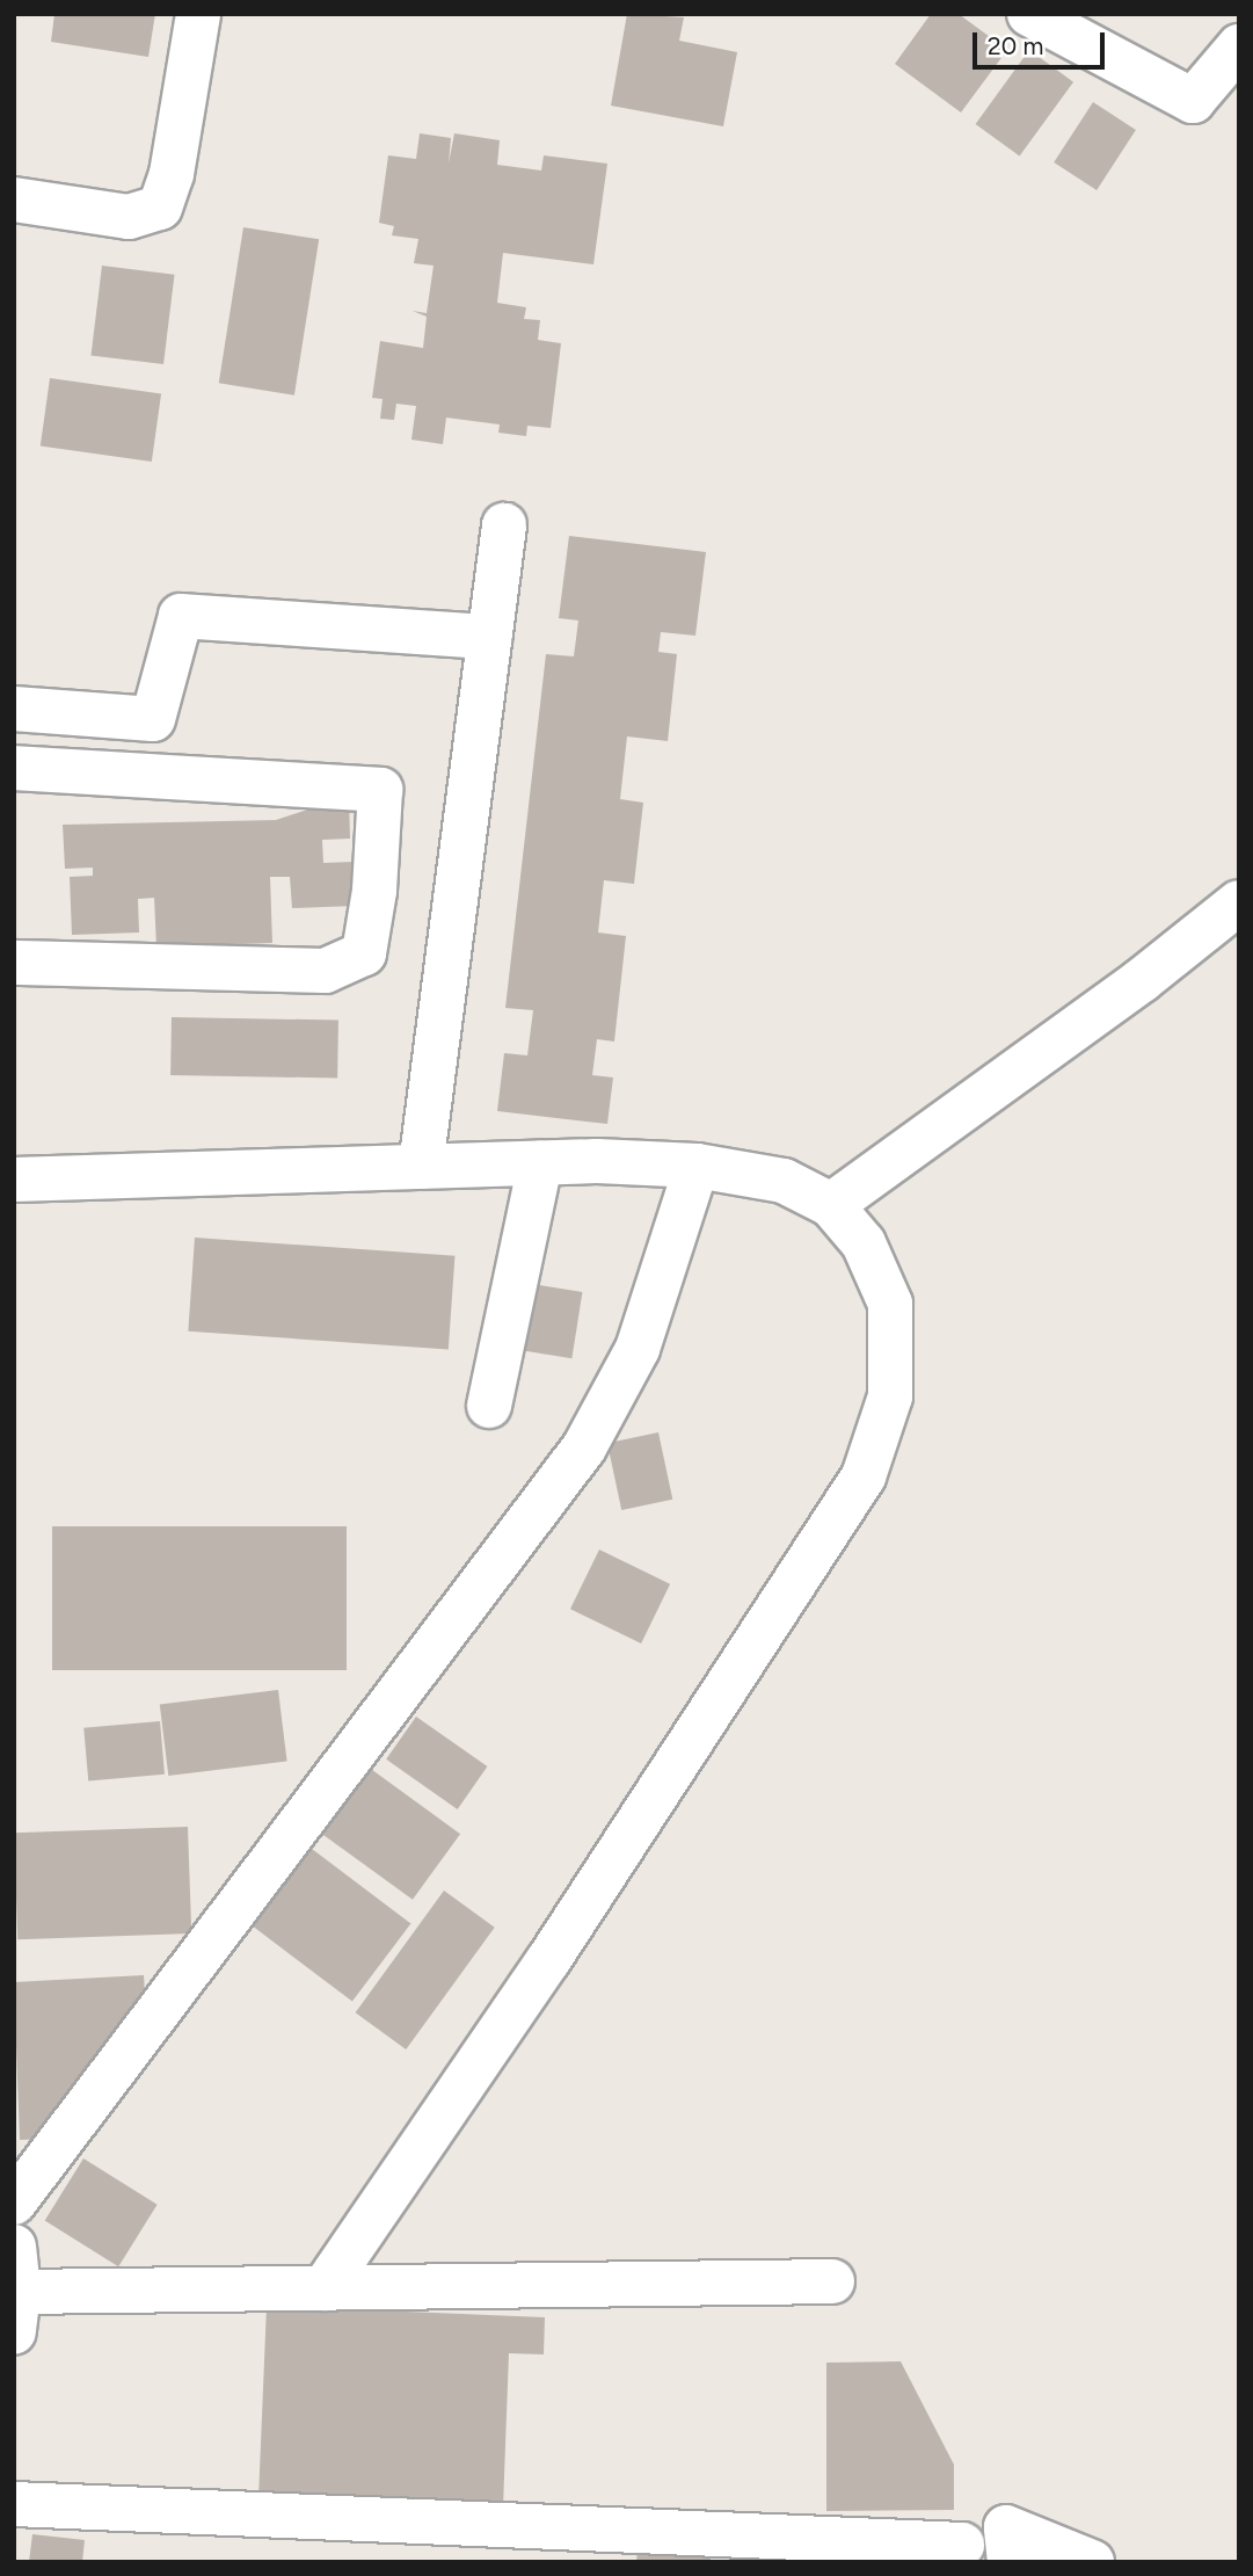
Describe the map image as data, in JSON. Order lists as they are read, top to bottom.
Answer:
{
  "scale_bar": "20 m"
}
